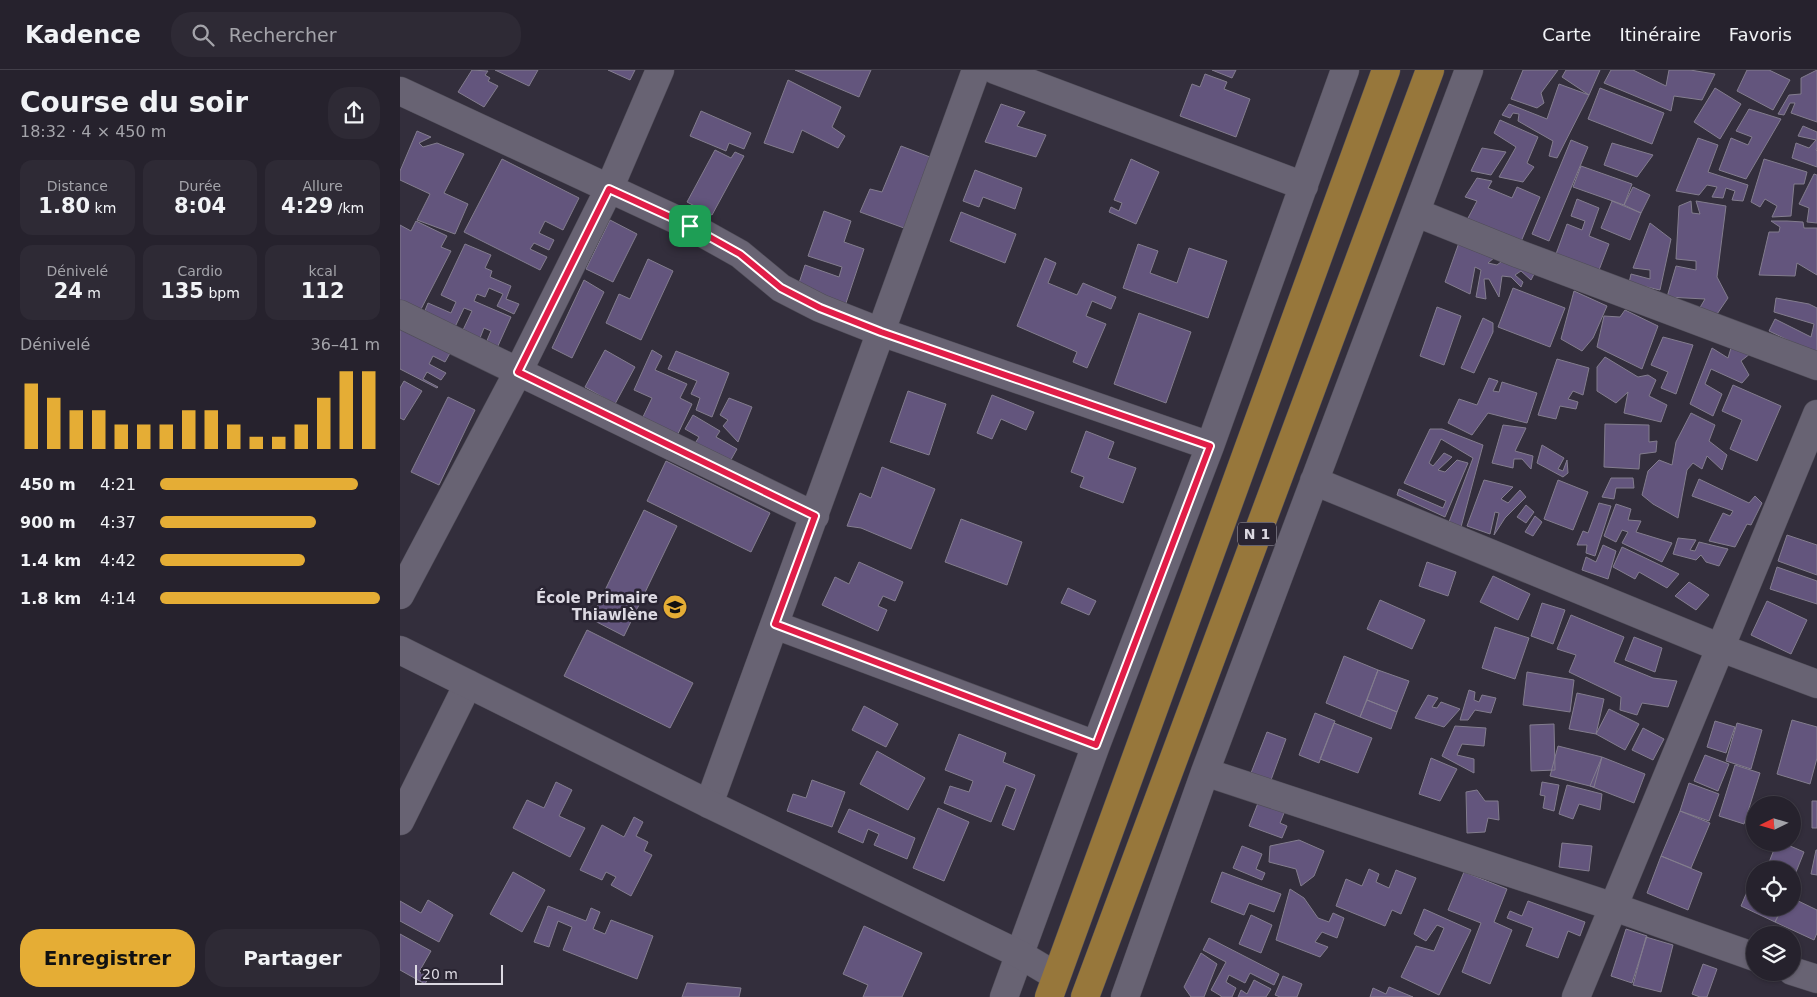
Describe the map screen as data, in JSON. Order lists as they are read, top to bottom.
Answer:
{
  "streets": {
    "highway": ["N 1"]
  },
  "places": {
    "school or university": ["École Primaire Thiawlène"]
  },
  "scale_bar": "20 m",
  "north": "left",
  "page": {
    "header": "Kadence",
    "search": "Rechercher",
    "nav": ["Carte", "Itinéraire", "Favoris"],
    "heading": ["Course du soir", "18:32 · 4 × 450 m"],
    "stats": [
      ["Distance", "1.80 km"],
      ["Durée", "8:04"],
      ["Allure", "4:29 /km"],
      ["Dénivelé", "24 m"],
      ["Cardio", "135 bpm"],
      ["kcal", "112"]
    ],
    "chart": ["Dénivelé", "36–41 m"],
    "list": [
      {
        "name": "450 m",
        "note": "4:21"
      },
      {
        "name": "900 m",
        "note": "4:37"
      },
      {
        "name": "1.4 km",
        "note": "4:42"
      },
      {
        "name": "1.8 km",
        "note": "4:14"
      }
    ],
    "buttons": ["Enregistrer", "Partager"],
    "scale": "20 m"
  }
}
